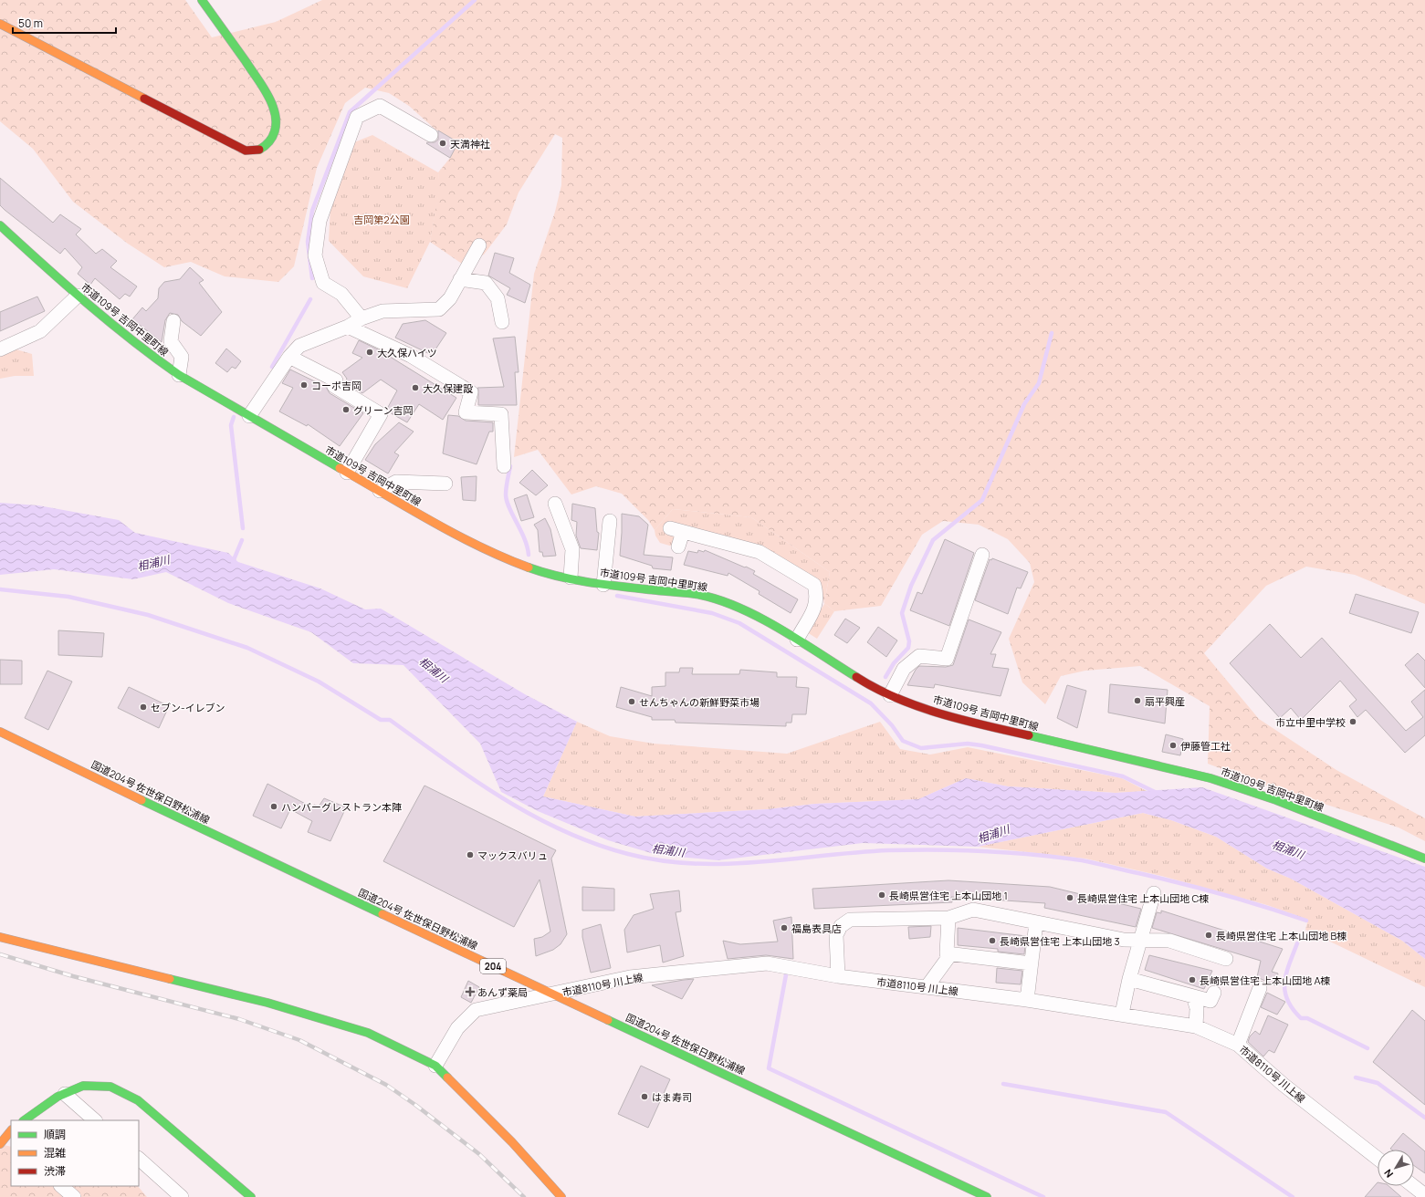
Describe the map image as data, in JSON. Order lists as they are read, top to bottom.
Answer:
{
  "streets": {
    "main road": ["市道109号 吉岡中里町線", "国道204号 佐世保日野松浦線", "204"],
    "street": ["市道8110号 川上線"]
  },
  "crossings": [
    ["国道204号 佐世保日野松浦線", "市道8110号 川上線"]
  ],
  "water": ["相浦川"],
  "parks": ["吉岡第2公園"],
  "places": {
    "other": [
      "天満神社",
      "大久保ハイツ",
      "コーポ吉岡",
      "大久保建設",
      "グリーン吉岡",
      "扇平興産",
      "せんちゃんの新鮮野菜市場",
      "セブン-イレブン",
      "市立中里中学校",
      "伊藤管工社",
      "ハンバーグレストラン本陣",
      "マックスバリュ",
      "長崎県営住宅 上本山団地 1",
      "長崎県営住宅 上本山団地 C棟",
      "福島表具店",
      "長崎県営住宅 上本山団地 B棟",
      "長崎県営住宅 上本山団地 3",
      "長崎県営住宅 上本山団地 A棟",
      "はま寿司"
    ],
    "health": ["あんず薬局"]
  },
  "legend": ["順調", "混雑", "渋滞"],
  "scale_bar": "50 m",
  "north": "bottom left"
}
